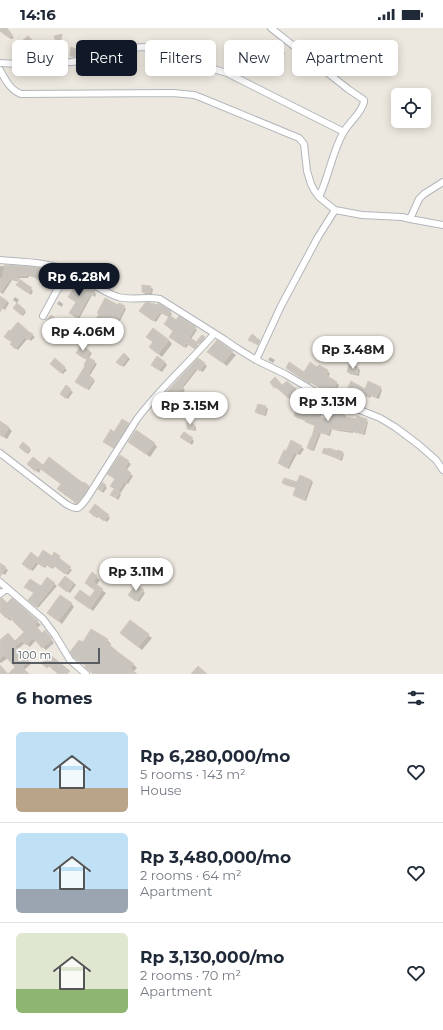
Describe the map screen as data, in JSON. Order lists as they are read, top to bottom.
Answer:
{
  "scale_bar": "100 m",
  "page": {
    "status": "14:16",
    "chip": [
      "Buy",
      "Rent",
      "Filters",
      "New",
      "Apartment"
    ],
    "price": [
      "Rp 6.28M",
      "Rp 4.06M",
      "Rp 3.48M",
      "Rp 3.13M",
      "Rp 3.15M",
      "Rp 3.11M"
    ],
    "scale": "100 m",
    "heading": "6 homes",
    "list": [
      {
        "name": "Rp 6,280,000/mo",
        "note": "5 rooms · 143 m² · House"
      },
      {
        "name": "Rp 3,480,000/mo",
        "note": "2 rooms · 64 m² · Apartment"
      },
      {
        "name": "Rp 3,130,000/mo",
        "note": "2 rooms · 70 m² · Apartment"
      }
    ]
  }
}
